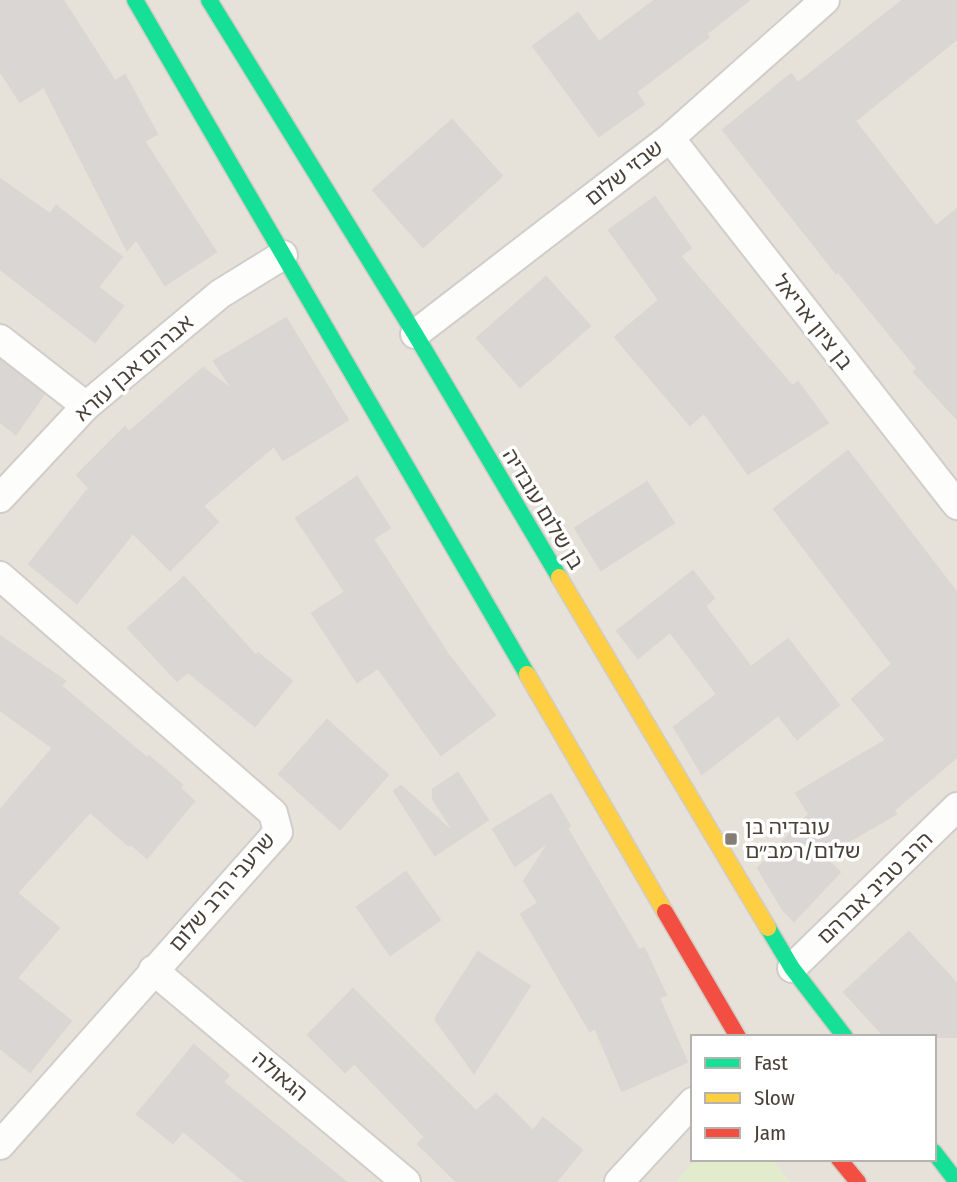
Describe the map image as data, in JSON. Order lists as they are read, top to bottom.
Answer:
{
  "streets": {
    "main road": ["בן שלום עובדיה"],
    "street": [
      "שבזי שלום",
      "בן ציון אריאל",
      "אברהם אבן עזרא",
      "הרב טביב אברהם",
      "שרעבי הרב שלום",
      "הגאולה"
    ]
  },
  "crossings": [
    ["שבזי שלום", "בן ציון אריאל"],
    ["שבזי שלום", "בן שלום עובדיה"],
    ["בן שלום עובדיה", "הרב טביב אברהם"],
    ["שרעבי הרב שלום", "הגאולה"]
  ],
  "places": {
    "transit": ["עובדיה בן שלום/רמב״ם"]
  },
  "legend": ["Fast", "Slow", "Jam"]
}
